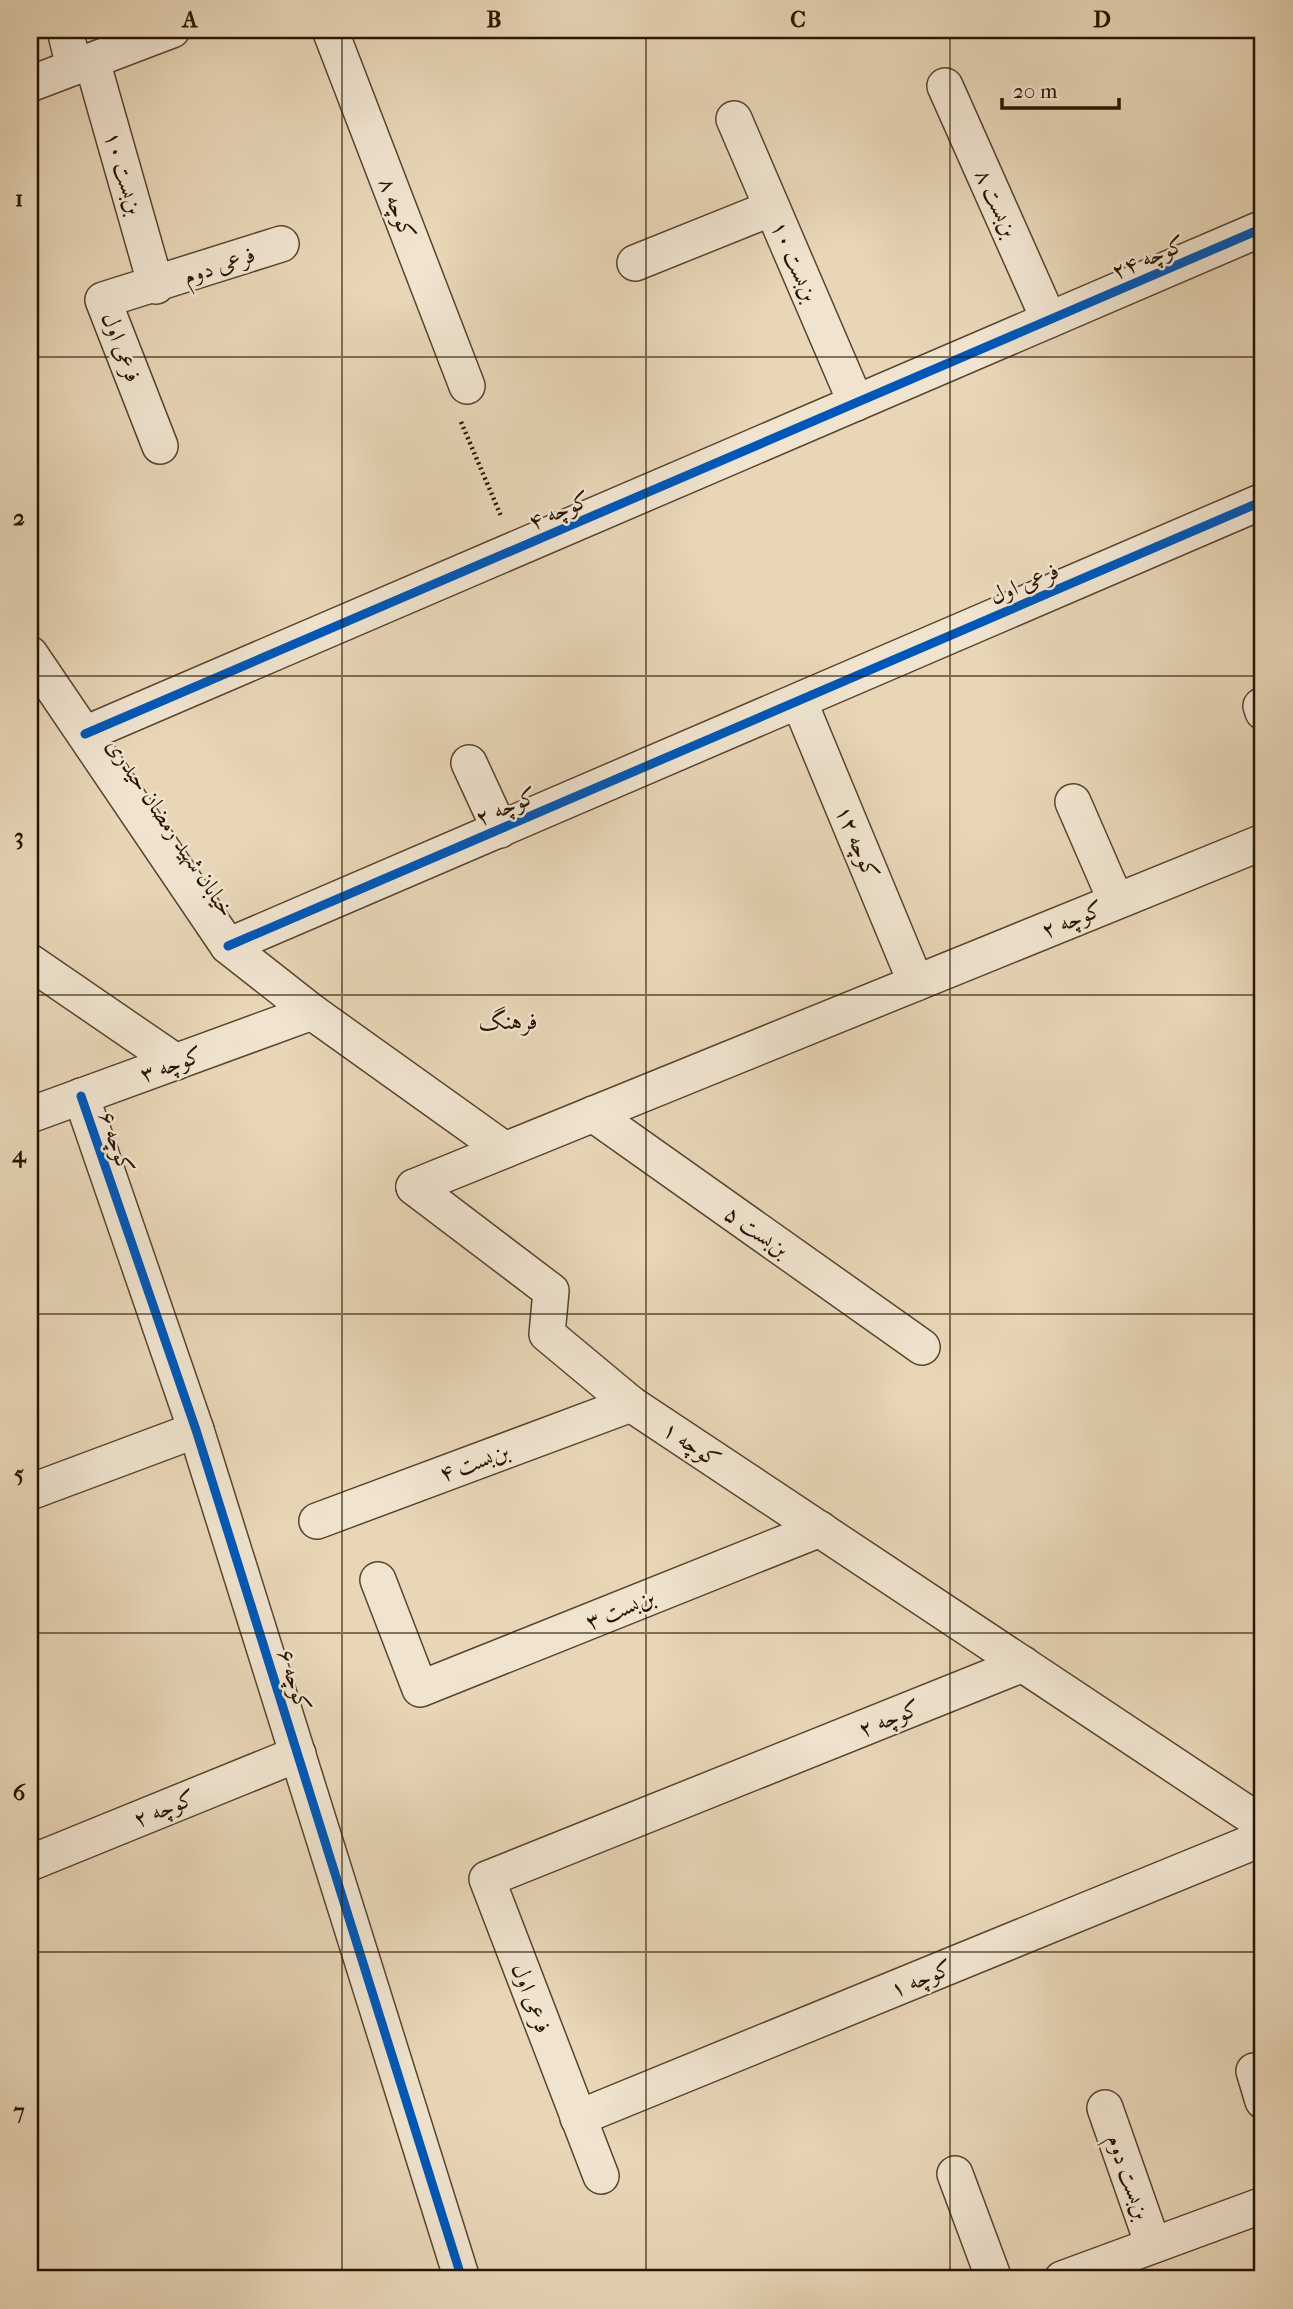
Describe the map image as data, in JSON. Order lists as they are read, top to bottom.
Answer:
{
  "streets": {
    "street": [
      "بن‌بست ۱۰",
      "بن‌بست ۸",
      "کوچه ۸",
      "کوچه ۲۴",
      "فرعی دوم",
      "فرعی اول",
      "کوچه ۴",
      "کوچه ۲",
      "خیابان شهید رمضان حیدری",
      "کوچه ۱۲",
      "کوچه ۳",
      "کوچه ۶",
      "بن‌بست ۵",
      "کوچه ۱",
      "بن‌بست ۴",
      "بن‌بست ۳",
      "بن‌بست دوم"
    ]
  },
  "crossings": [
    ["بن‌بست ۱۰", "فرعی دوم"],
    ["بن‌بست ۱۰", "فرعی اول"],
    ["بن‌بست ۱۰", "کوچه ۴"],
    ["بن‌بست ۸", "کوچه ۲۴"],
    ["بن‌بست ۸", "کوچه ۴"],
    ["کوچه ۲۴", "کوچه ۴"],
    ["فرعی دوم", "فرعی اول"],
    ["فرعی اول", "کوچه ۲"],
    ["فرعی اول", "کوچه ۱۲"],
    ["فرعی اول", "کوچه ۱"],
    ["کوچه ۴", "خیابان شهید رمضان حیدری"],
    ["کوچه ۲", "خیابان شهید رمضان حیدری"],
    ["کوچه ۲", "کوچه ۱۲"],
    ["کوچه ۲", "کوچه ۶"],
    ["کوچه ۲", "بن‌بست ۵"],
    ["کوچه ۲", "کوچه ۱"],
    ["خیابان شهید رمضان حیدری", "کوچه ۳"],
    ["کوچه ۳", "کوچه ۶"],
    ["کوچه ۱", "بن‌بست ۴"],
    ["کوچه ۱", "بن‌بست ۳"]
  ],
  "districts": ["فرهنگ"],
  "scale_bar": "20 m",
  "grid": {
    "columns": [
      "A",
      "B",
      "C",
      "D"
    ],
    "rows": [
      "1",
      "2",
      "3",
      "4",
      "5",
      "6",
      "7"
    ]
  }
}
